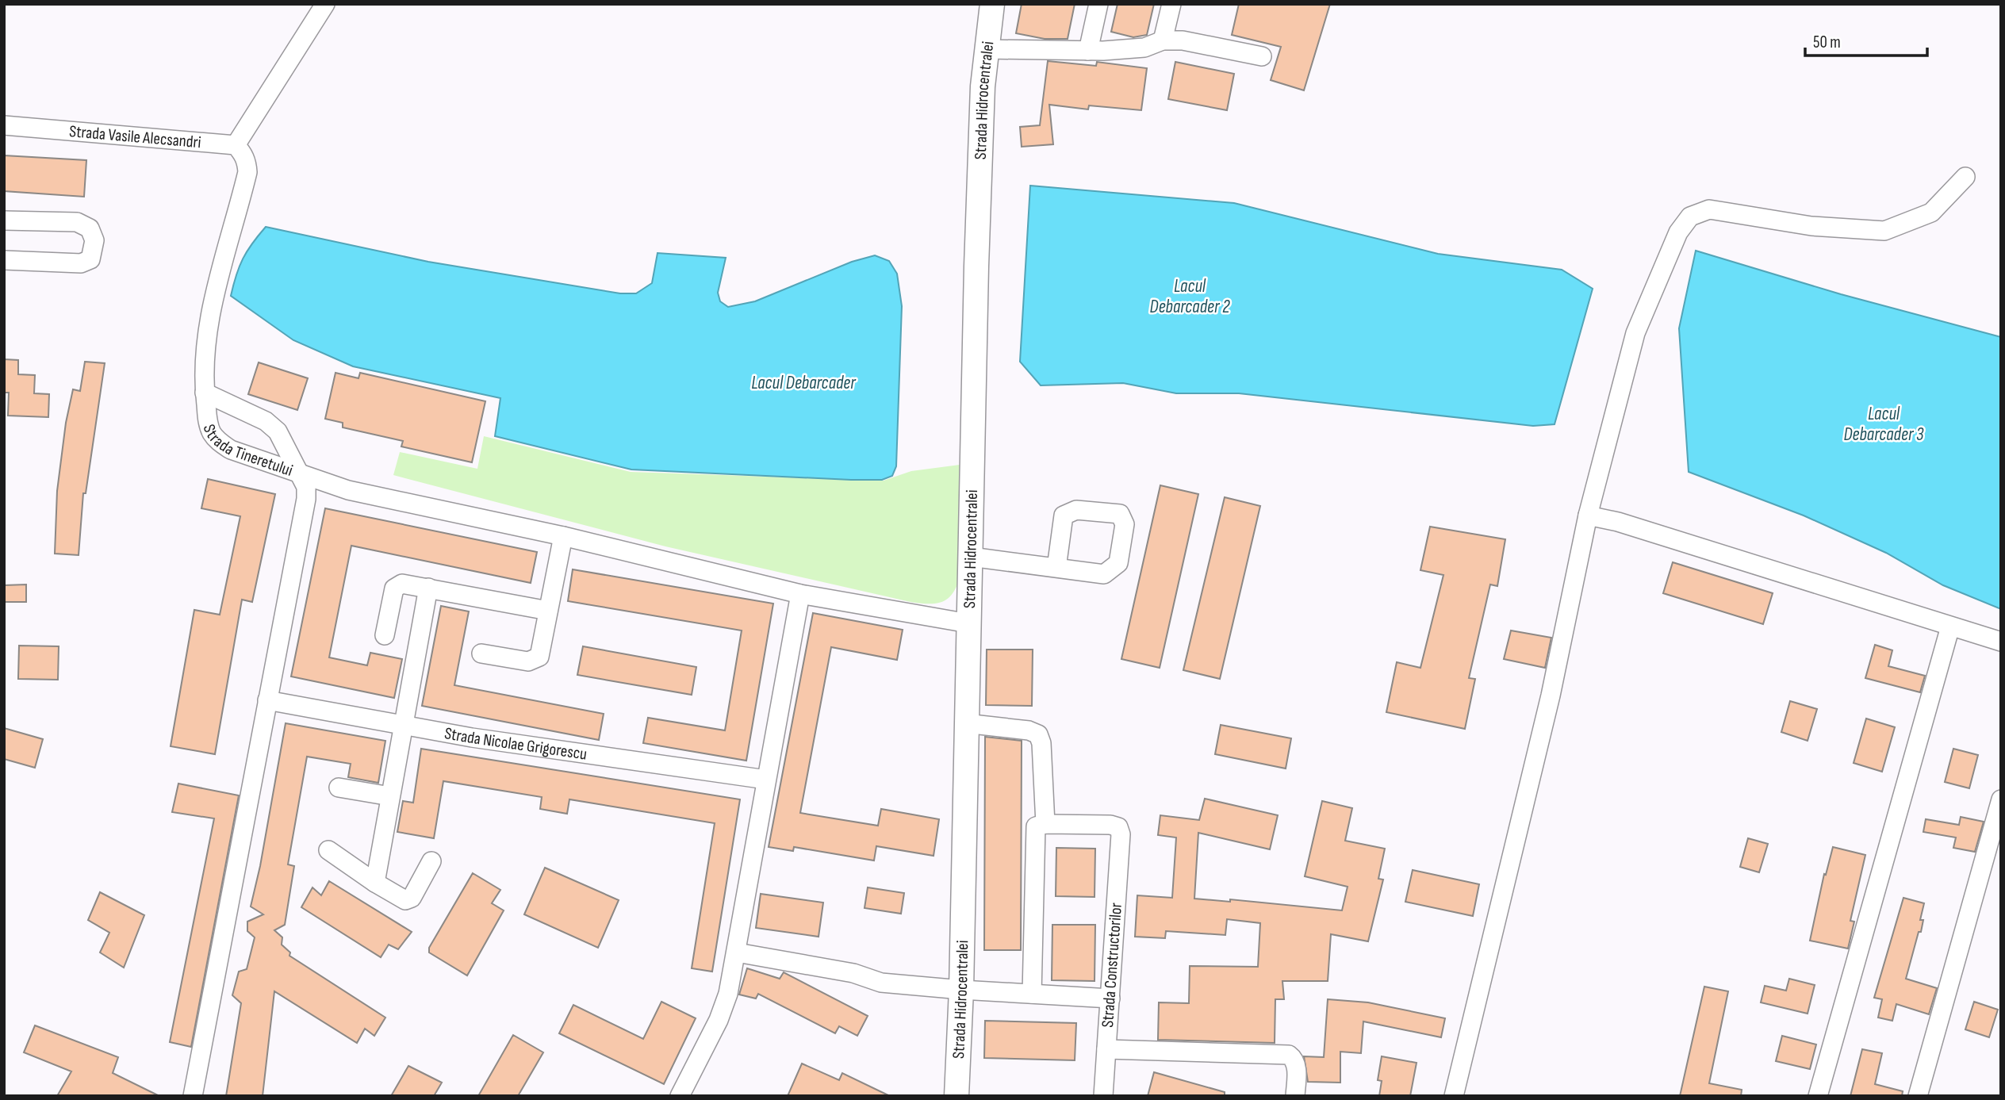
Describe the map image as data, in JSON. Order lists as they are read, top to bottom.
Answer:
{
  "streets": {
    "street": [
      "Strada Hidrocentralei",
      "Strada Vasile Alecsandri",
      "Strada Tineretului",
      "Strada Nicolae Grigorescu",
      "Strada Constructorilor"
    ]
  },
  "crossings": [
    ["Strada Vasile Alecsandri", "Strada Tineretului"]
  ],
  "water": ["Lacul Debarcader 2", "Lacul Debarcader", "Lacul Debarcader 3"],
  "scale_bar": "50 m"
}
